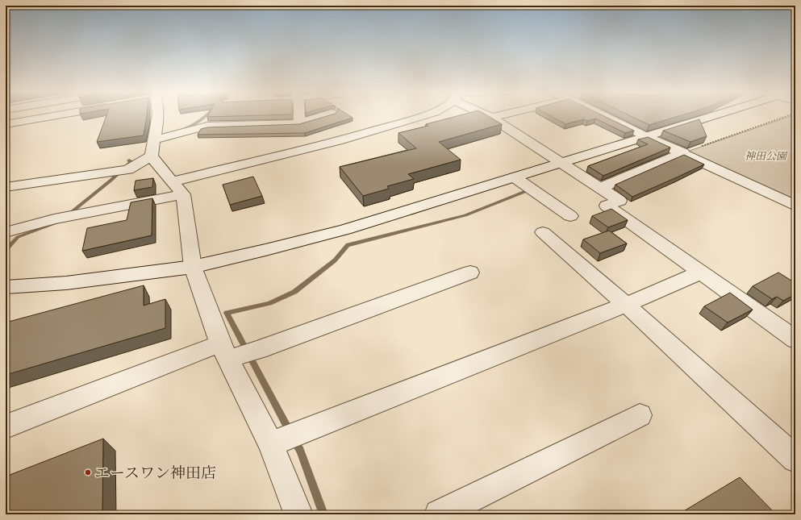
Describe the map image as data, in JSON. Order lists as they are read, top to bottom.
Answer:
{
  "parks": ["神田公園"],
  "places": ["エースワン神田店"]
}
